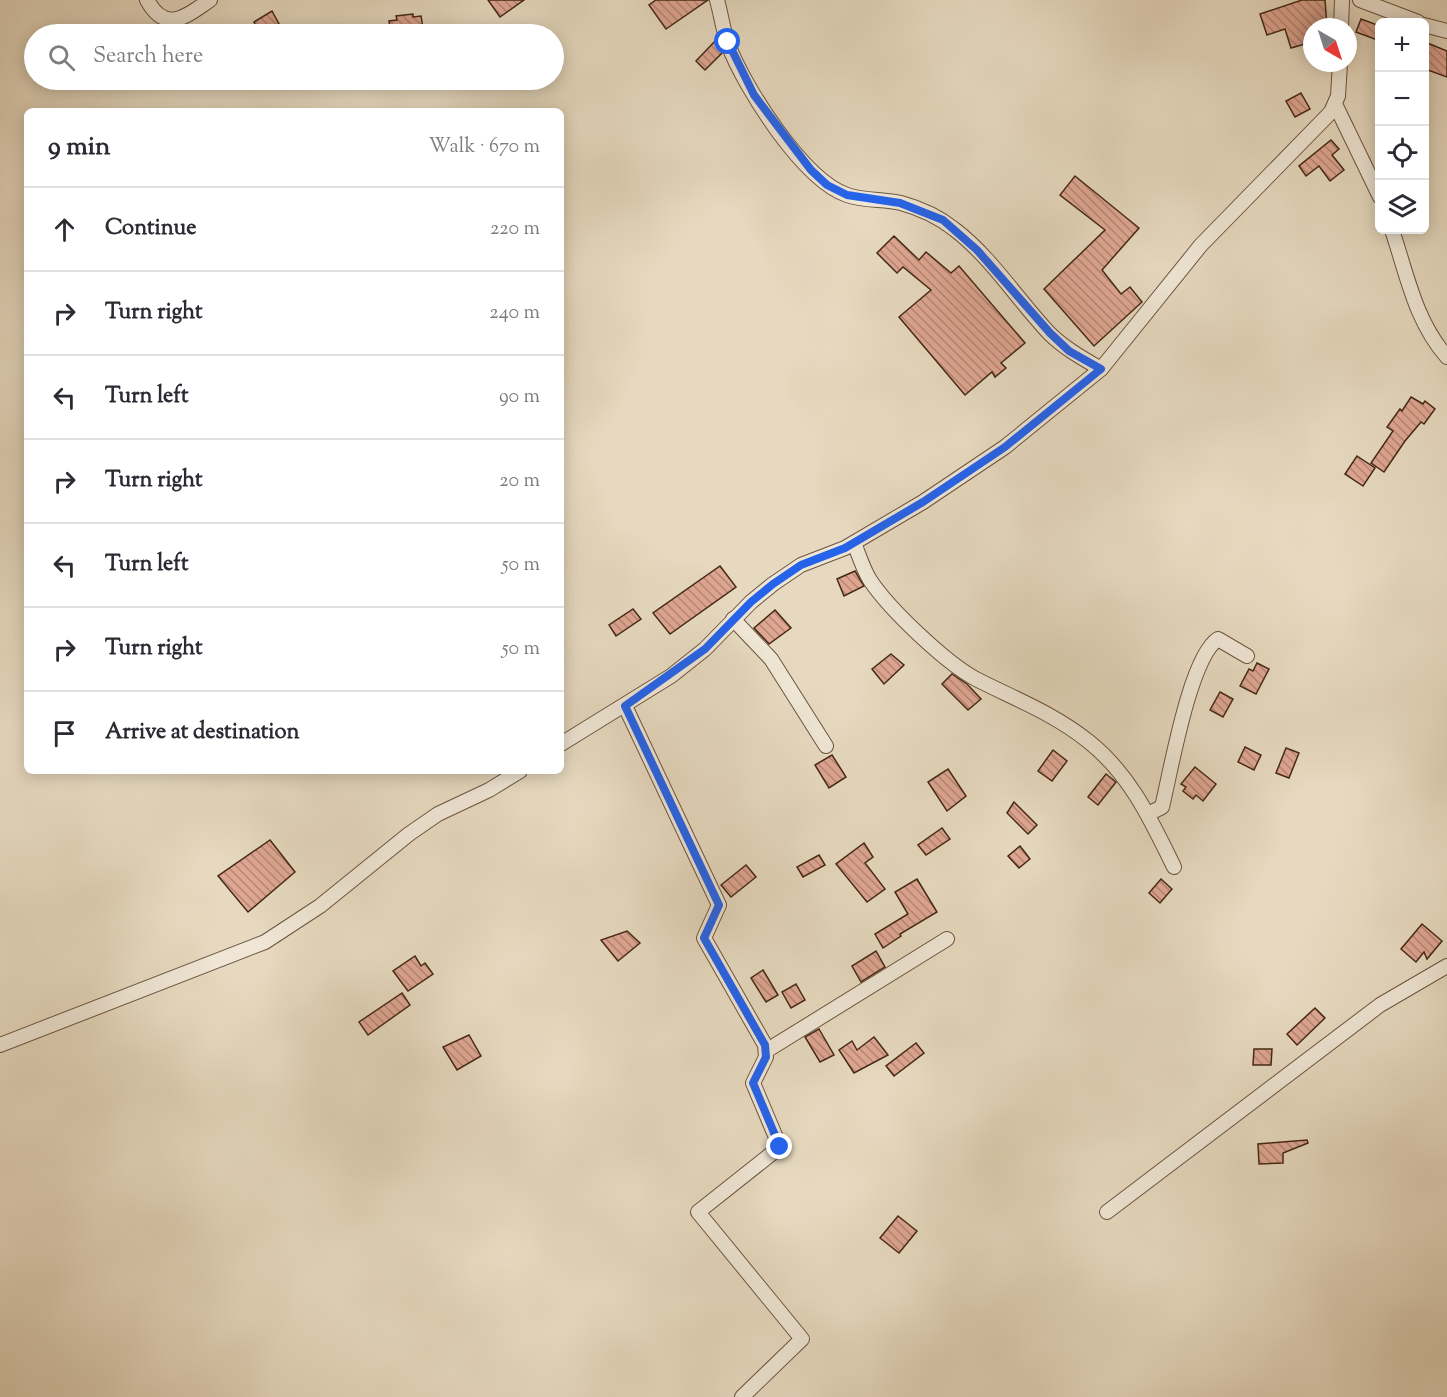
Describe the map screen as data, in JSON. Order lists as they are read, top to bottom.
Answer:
{
  "north": "bottom right",
  "page": {
    "map_buttons": ["+", "−"],
    "search": "Search here",
    "heading": ["9 min", "Walk · 670 m"],
    "list": [
      ["Continue", "220 m"],
      ["Turn right", "240 m"],
      ["Turn left", "90 m"],
      ["Turn right", "20 m"],
      ["Turn left", "50 m"],
      ["Turn right", "50 m"],
      "Arrive at destination"
    ]
  }
}
